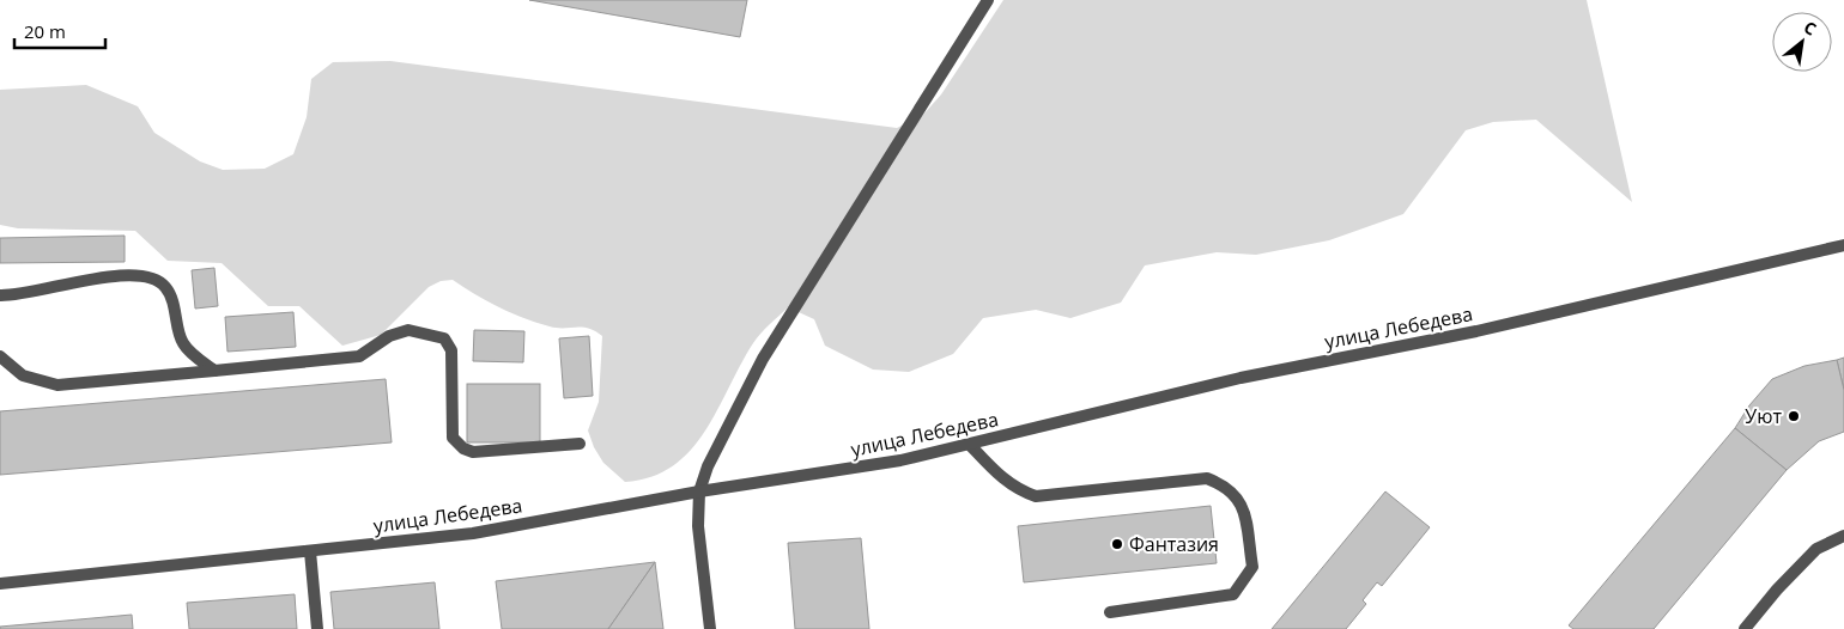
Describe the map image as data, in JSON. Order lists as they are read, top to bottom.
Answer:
{
  "streets": {
    "street": ["улица Лебедева"]
  },
  "places": ["Уют", "Фантазия"],
  "scale_bar": "20 m",
  "north": "top right"
}
